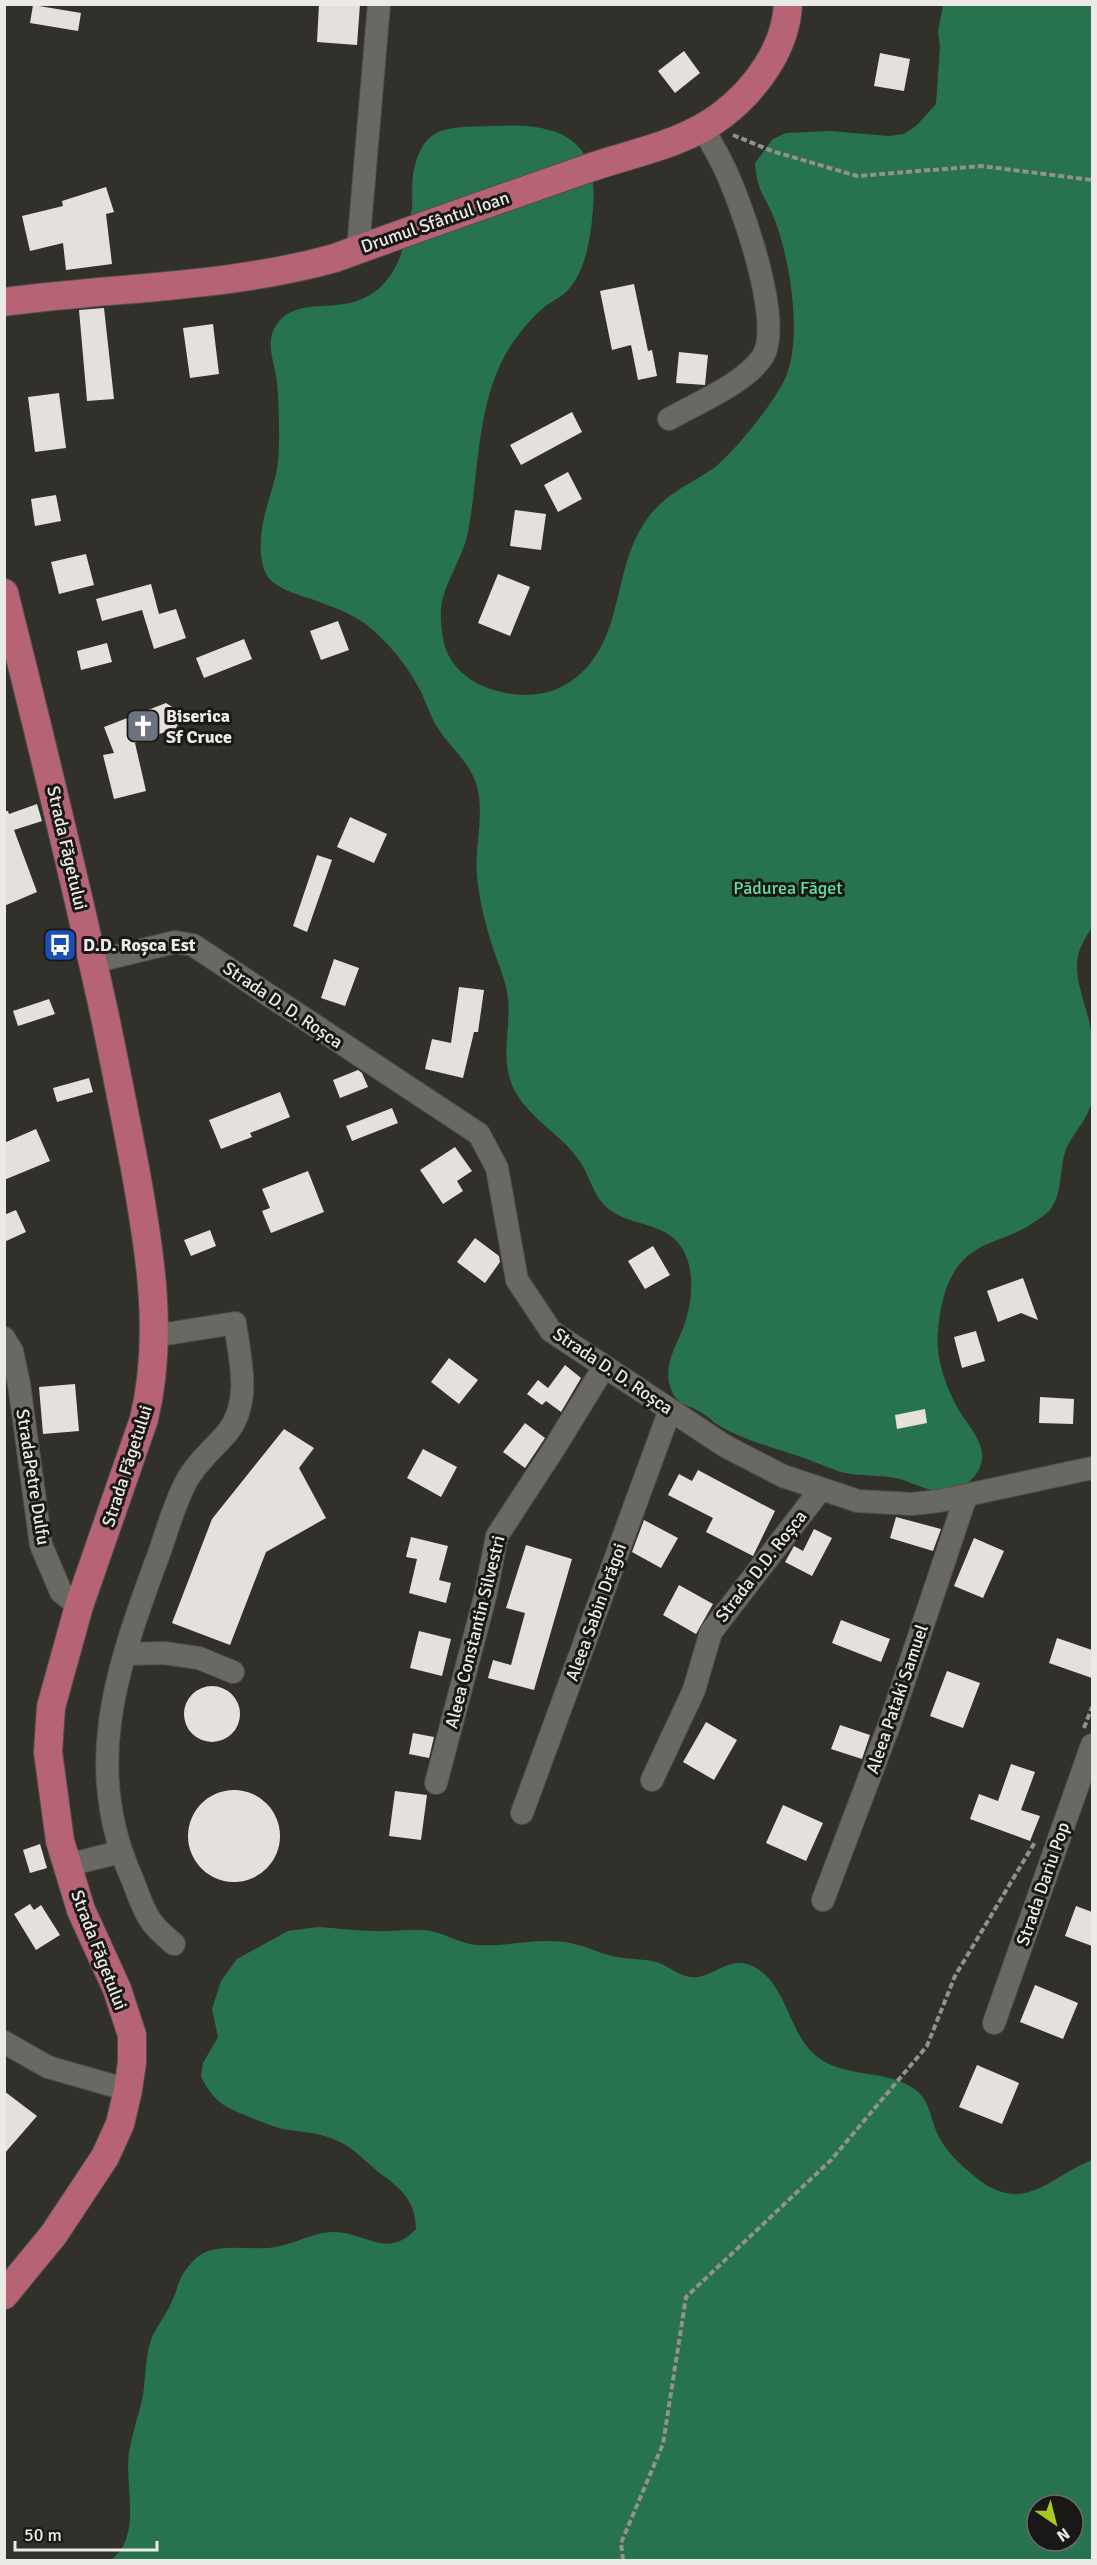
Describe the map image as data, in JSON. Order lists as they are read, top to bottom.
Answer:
{
  "streets": {
    "main road": ["Drumul Sfântul Ioan", "Strada Făgetului"],
    "street": [
      "Strada D. D. Roșca",
      "StradaPetre Dulfu",
      "Strada D.D. Roșca",
      "Aleea Sabin Drăgoi",
      "Aleea Constantin Silvestri",
      "Aleea Pataki Samuel",
      "Strada Dariu Pop"
    ]
  },
  "crossings": [
    ["Strada Făgetului", "Strada D. D. Roșca"],
    ["Strada Făgetului", "StradaPetre Dulfu"],
    ["Strada D. D. Roșca", "Strada D.D. Roșca"],
    ["Strada D. D. Roșca", "Aleea Sabin Drăgoi"],
    ["Strada D. D. Roșca", "Aleea Constantin Silvestri"],
    ["Strada D. D. Roșca", "Aleea Pataki Samuel"]
  ],
  "parks": ["Pădurea Făget"],
  "places": {
    "church": ["Biserica Sf Cruce"],
    "bus stop": ["D.D. Roșca Est"]
  },
  "scale_bar": "50 m",
  "north": "bottom right"
}
